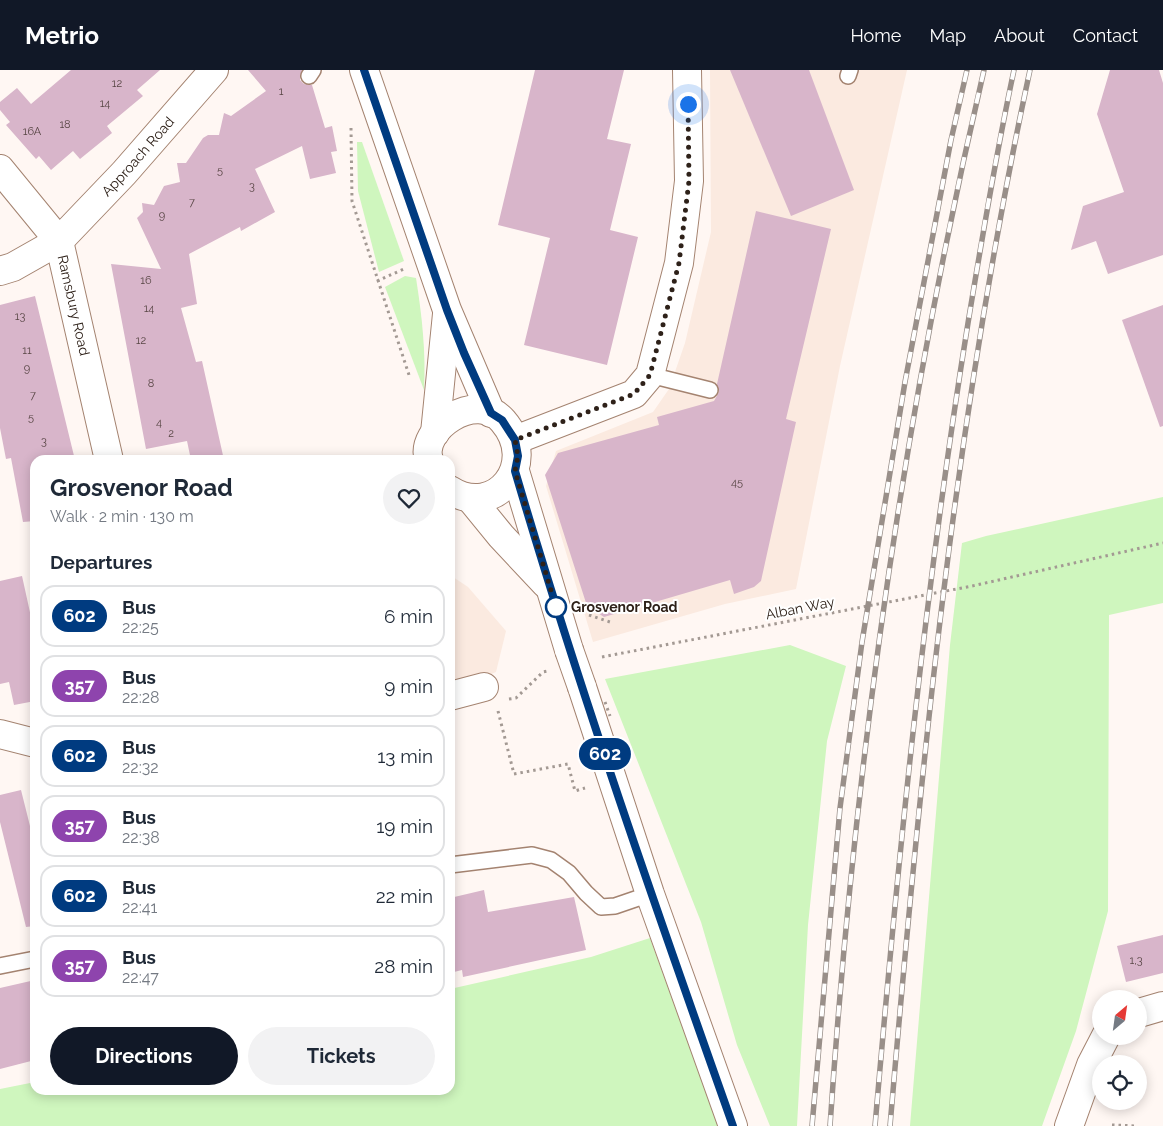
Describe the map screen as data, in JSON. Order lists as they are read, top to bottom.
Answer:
{
  "streets": {
    "main road": ["Approach Road", "Ramsbury Road"],
    "path": ["Alban Way"]
  },
  "crossings": [
    ["Approach Road", "Ramsbury Road"]
  ],
  "places": ["Grosvenor Road"],
  "lines": ["bus line 602"],
  "house_numbers": [
    "12",
    "1",
    "14",
    "18",
    "16A",
    "5",
    "3",
    "7",
    "9",
    "16",
    "14",
    "13",
    "12",
    "11",
    "9",
    "8",
    "7",
    "5",
    "4",
    "2",
    "3",
    "45",
    "1,3"
  ],
  "north": "top right",
  "page": {
    "header": "Metrio",
    "nav": [
      "Home",
      "Map",
      "About",
      "Contact"
    ],
    "on_map": "602",
    "heading": [
      ["Grosvenor Road", "Walk · 2 min · 130 m"],
      "Departures"
    ],
    "list": [
      {
        "mark": "602",
        "name": "Bus",
        "note": "22:25",
        "value": "6 min"
      },
      {
        "mark": "357",
        "name": "Bus",
        "note": "22:28",
        "value": "9 min"
      },
      {
        "mark": "602",
        "name": "Bus",
        "note": "22:32",
        "value": "13 min"
      },
      {
        "mark": "357",
        "name": "Bus",
        "note": "22:38",
        "value": "19 min"
      },
      {
        "mark": "602",
        "name": "Bus",
        "note": "22:41",
        "value": "22 min"
      },
      {
        "mark": "357",
        "name": "Bus",
        "note": "22:47",
        "value": "28 min"
      }
    ],
    "buttons": ["Directions", "Tickets"]
  }
}
